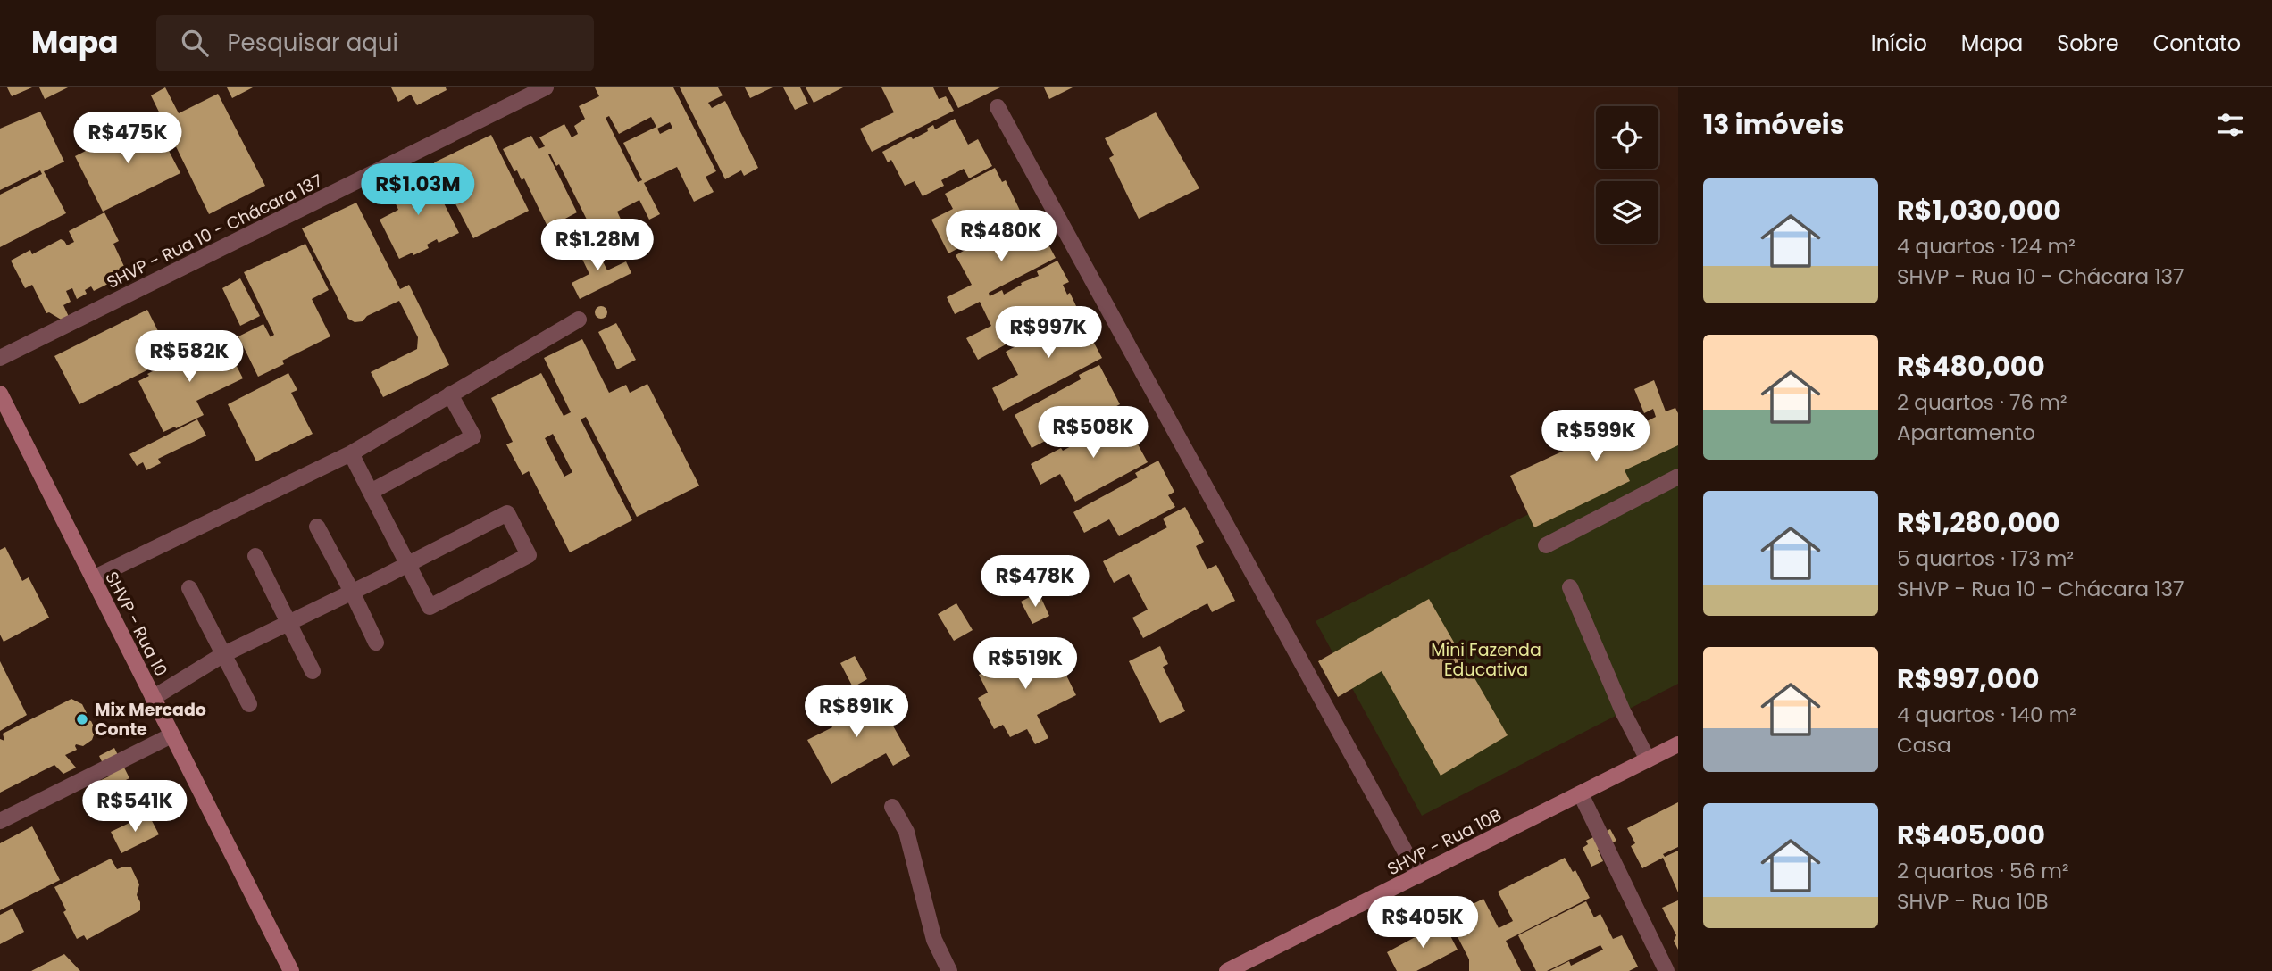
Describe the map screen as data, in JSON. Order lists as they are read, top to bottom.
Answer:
{
  "streets": {
    "street": ["SHVP - Rua 10 - Chácara 137", "SHVP - Rua 10", "SHVP - Rua 10B"]
  },
  "parks": ["Mini Fazenda Educativa"],
  "places": ["Mix Mercado Conte"],
  "page": {
    "header": "Mapa",
    "search": "Pesquisar aqui",
    "nav": [
      "Início",
      "Mapa",
      "Sobre",
      "Contato"
    ],
    "heading": "13 imóveis",
    "price": [
      "R$475K",
      "R$1.03M",
      "R$480K",
      "R$1.28M",
      "R$997K",
      "R$582K",
      "R$508K",
      "R$599K",
      "R$478K",
      "R$519K",
      "R$891K",
      "R$541K",
      "R$405K"
    ],
    "list": [
      {
        "name": "R$1,030,000",
        "note": "4 quartos · 124 m² · SHVP - Rua 10 - Chácara 137"
      },
      {
        "name": "R$480,000",
        "note": "2 quartos · 76 m² · Apartamento"
      },
      {
        "name": "R$1,280,000",
        "note": "5 quartos · 173 m² · SHVP - Rua 10 - Chácara 137"
      },
      {
        "name": "R$997,000",
        "note": "4 quartos · 140 m² · Casa"
      },
      {
        "name": "R$405,000",
        "note": "2 quartos · 56 m² · SHVP - Rua 10B"
      }
    ]
  }
}
